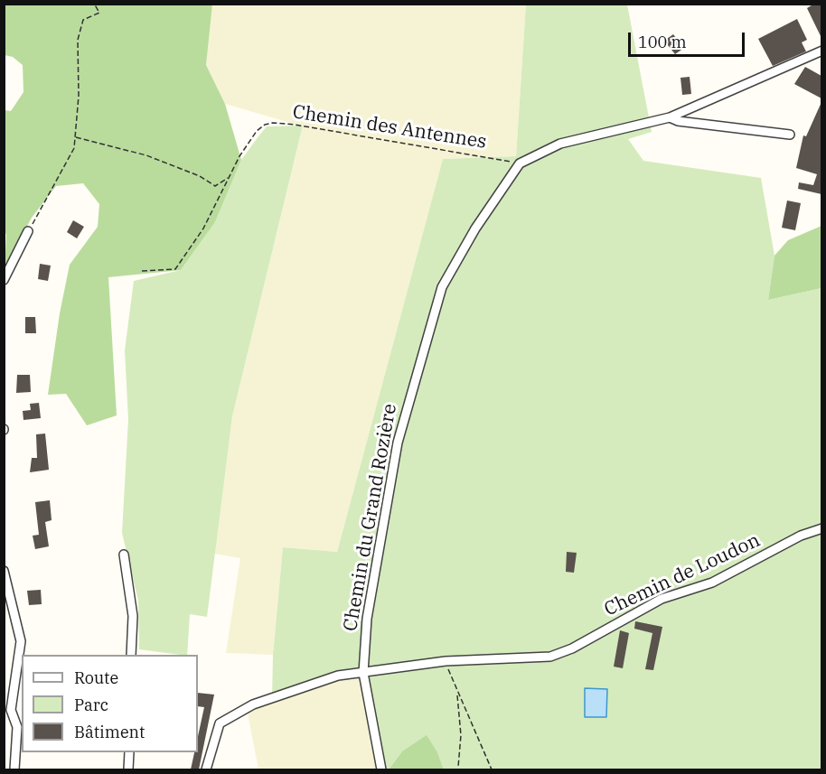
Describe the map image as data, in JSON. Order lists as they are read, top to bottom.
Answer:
{
  "streets": {
    "street": ["Chemin du Grand Rozière", "Chemin de Loudon"],
    "path": ["Chemin des Antennes"]
  },
  "crossings": [
    ["Chemin des Antennes", "Chemin du Grand Rozière"],
    ["Chemin du Grand Rozière", "Chemin de Loudon"]
  ],
  "legend": ["Route", "Parc", "Bâtiment"],
  "scale_bar": "100 m"
}
